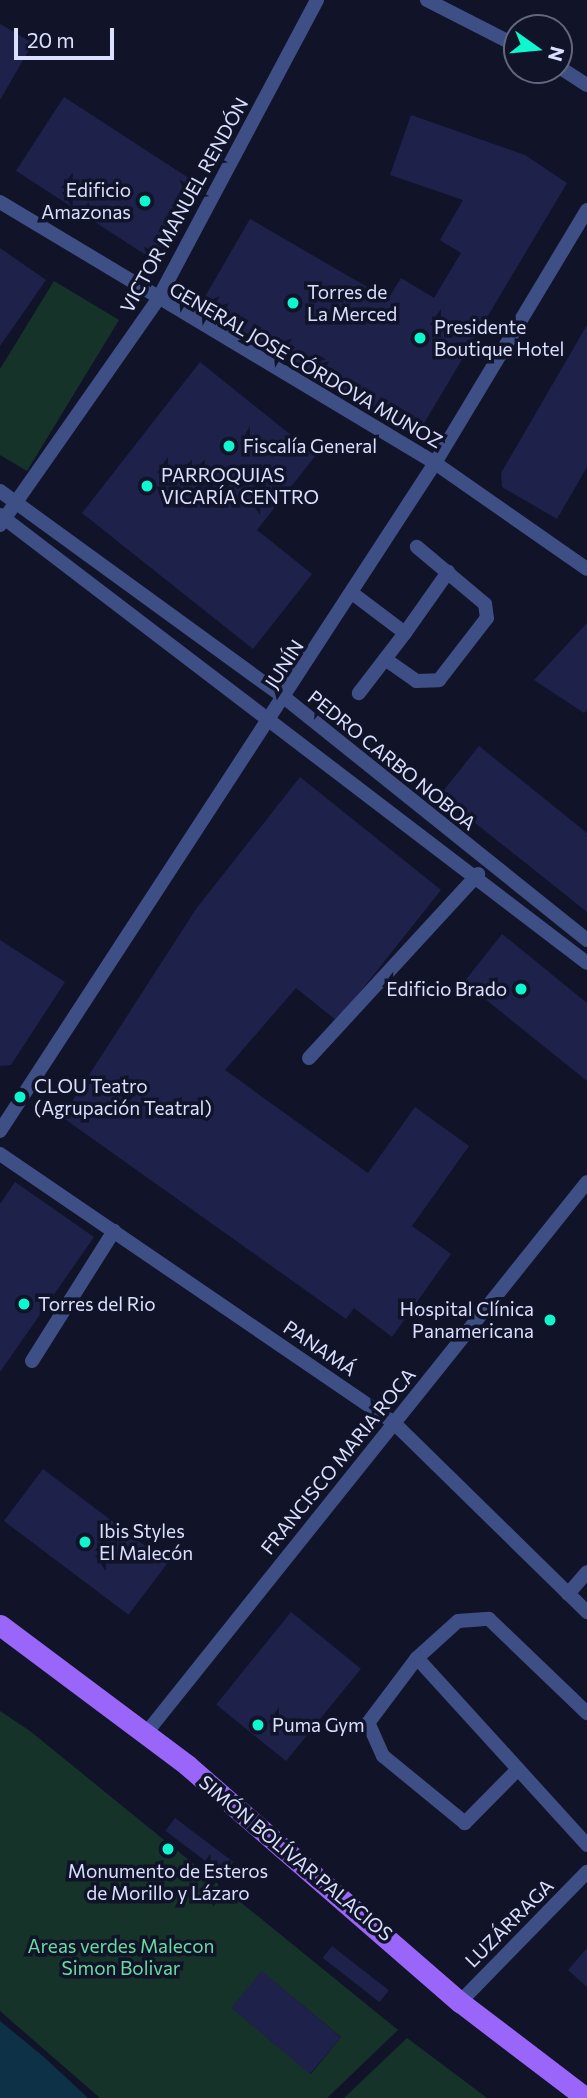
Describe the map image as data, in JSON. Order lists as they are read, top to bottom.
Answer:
{
  "streets": {
    "main road": ["SIMÓN BOLÍVAR PALACIOS"],
    "street": [
      "VICTOR MANUEL RENDÓN",
      "GENERAL JOSE CÓRDOVA MUNOZ",
      "JUNÍN",
      "PEDRO CARBO NOBOA",
      "PANAMÁ",
      "FRANCISCO MARIA ROCA",
      "LUZÁRRAGA"
    ]
  },
  "crossings": [
    ["VICTOR MANUEL RENDÓN", "GENERAL JOSE CÓRDOVA MUNOZ"],
    ["VICTOR MANUEL RENDÓN", "PEDRO CARBO NOBOA"],
    ["GENERAL JOSE CÓRDOVA MUNOZ", "JUNÍN"],
    ["JUNÍN", "PEDRO CARBO NOBOA"],
    ["PANAMÁ", "FRANCISCO MARIA ROCA"],
    ["FRANCISCO MARIA ROCA", "SIMÓN BOLÍVAR PALACIOS"],
    ["SIMÓN BOLÍVAR PALACIOS", "LUZÁRRAGA"]
  ],
  "parks": ["Areas verdes Malecon Simon Bolivar"],
  "places": [
    "Edificio Amazonas",
    "Torres de La Merced",
    "Presidente Boutique Hotel",
    "Fiscalía General",
    "PARROQUIAS VICARÍA CENTRO",
    "Edificio Brado",
    "CLOU Teatro (Agrupación Teatral)",
    "Torres del Rio",
    "Hospital Clínica Panamericana",
    "Ibis Styles El Malecón",
    "Puma Gym",
    "Monumento de Esteros de Morillo y Lázaro"
  ],
  "scale_bar": "20 m",
  "north": "right"
}
